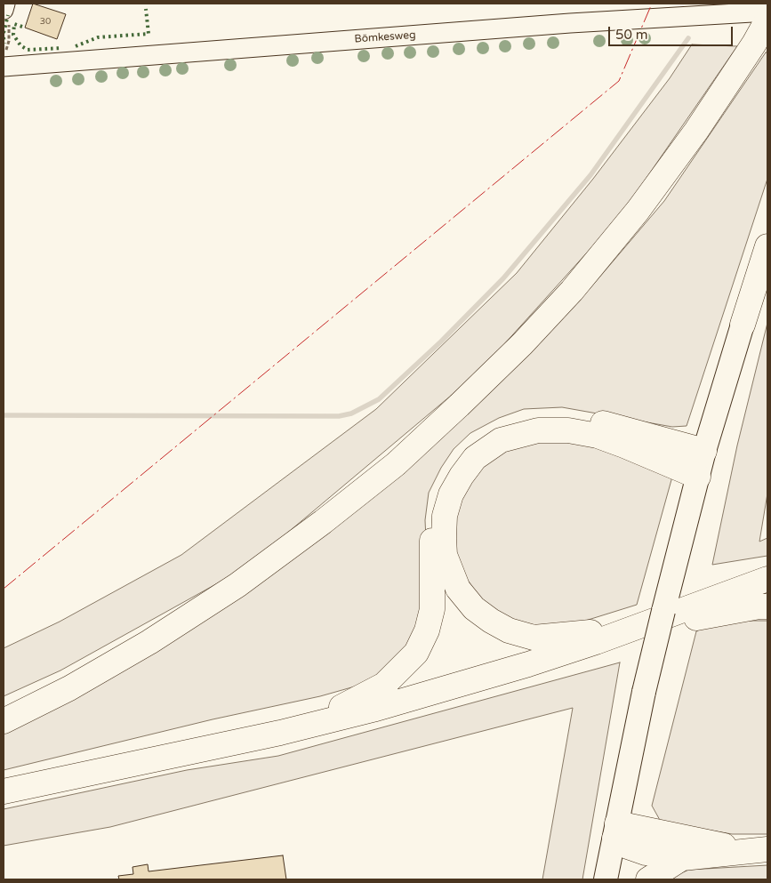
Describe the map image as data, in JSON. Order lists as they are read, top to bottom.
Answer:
{
  "streets": {
    "street": ["Bömkesweg"]
  },
  "house_numbers": ["30"],
  "scale_bar": "50 m"
}
